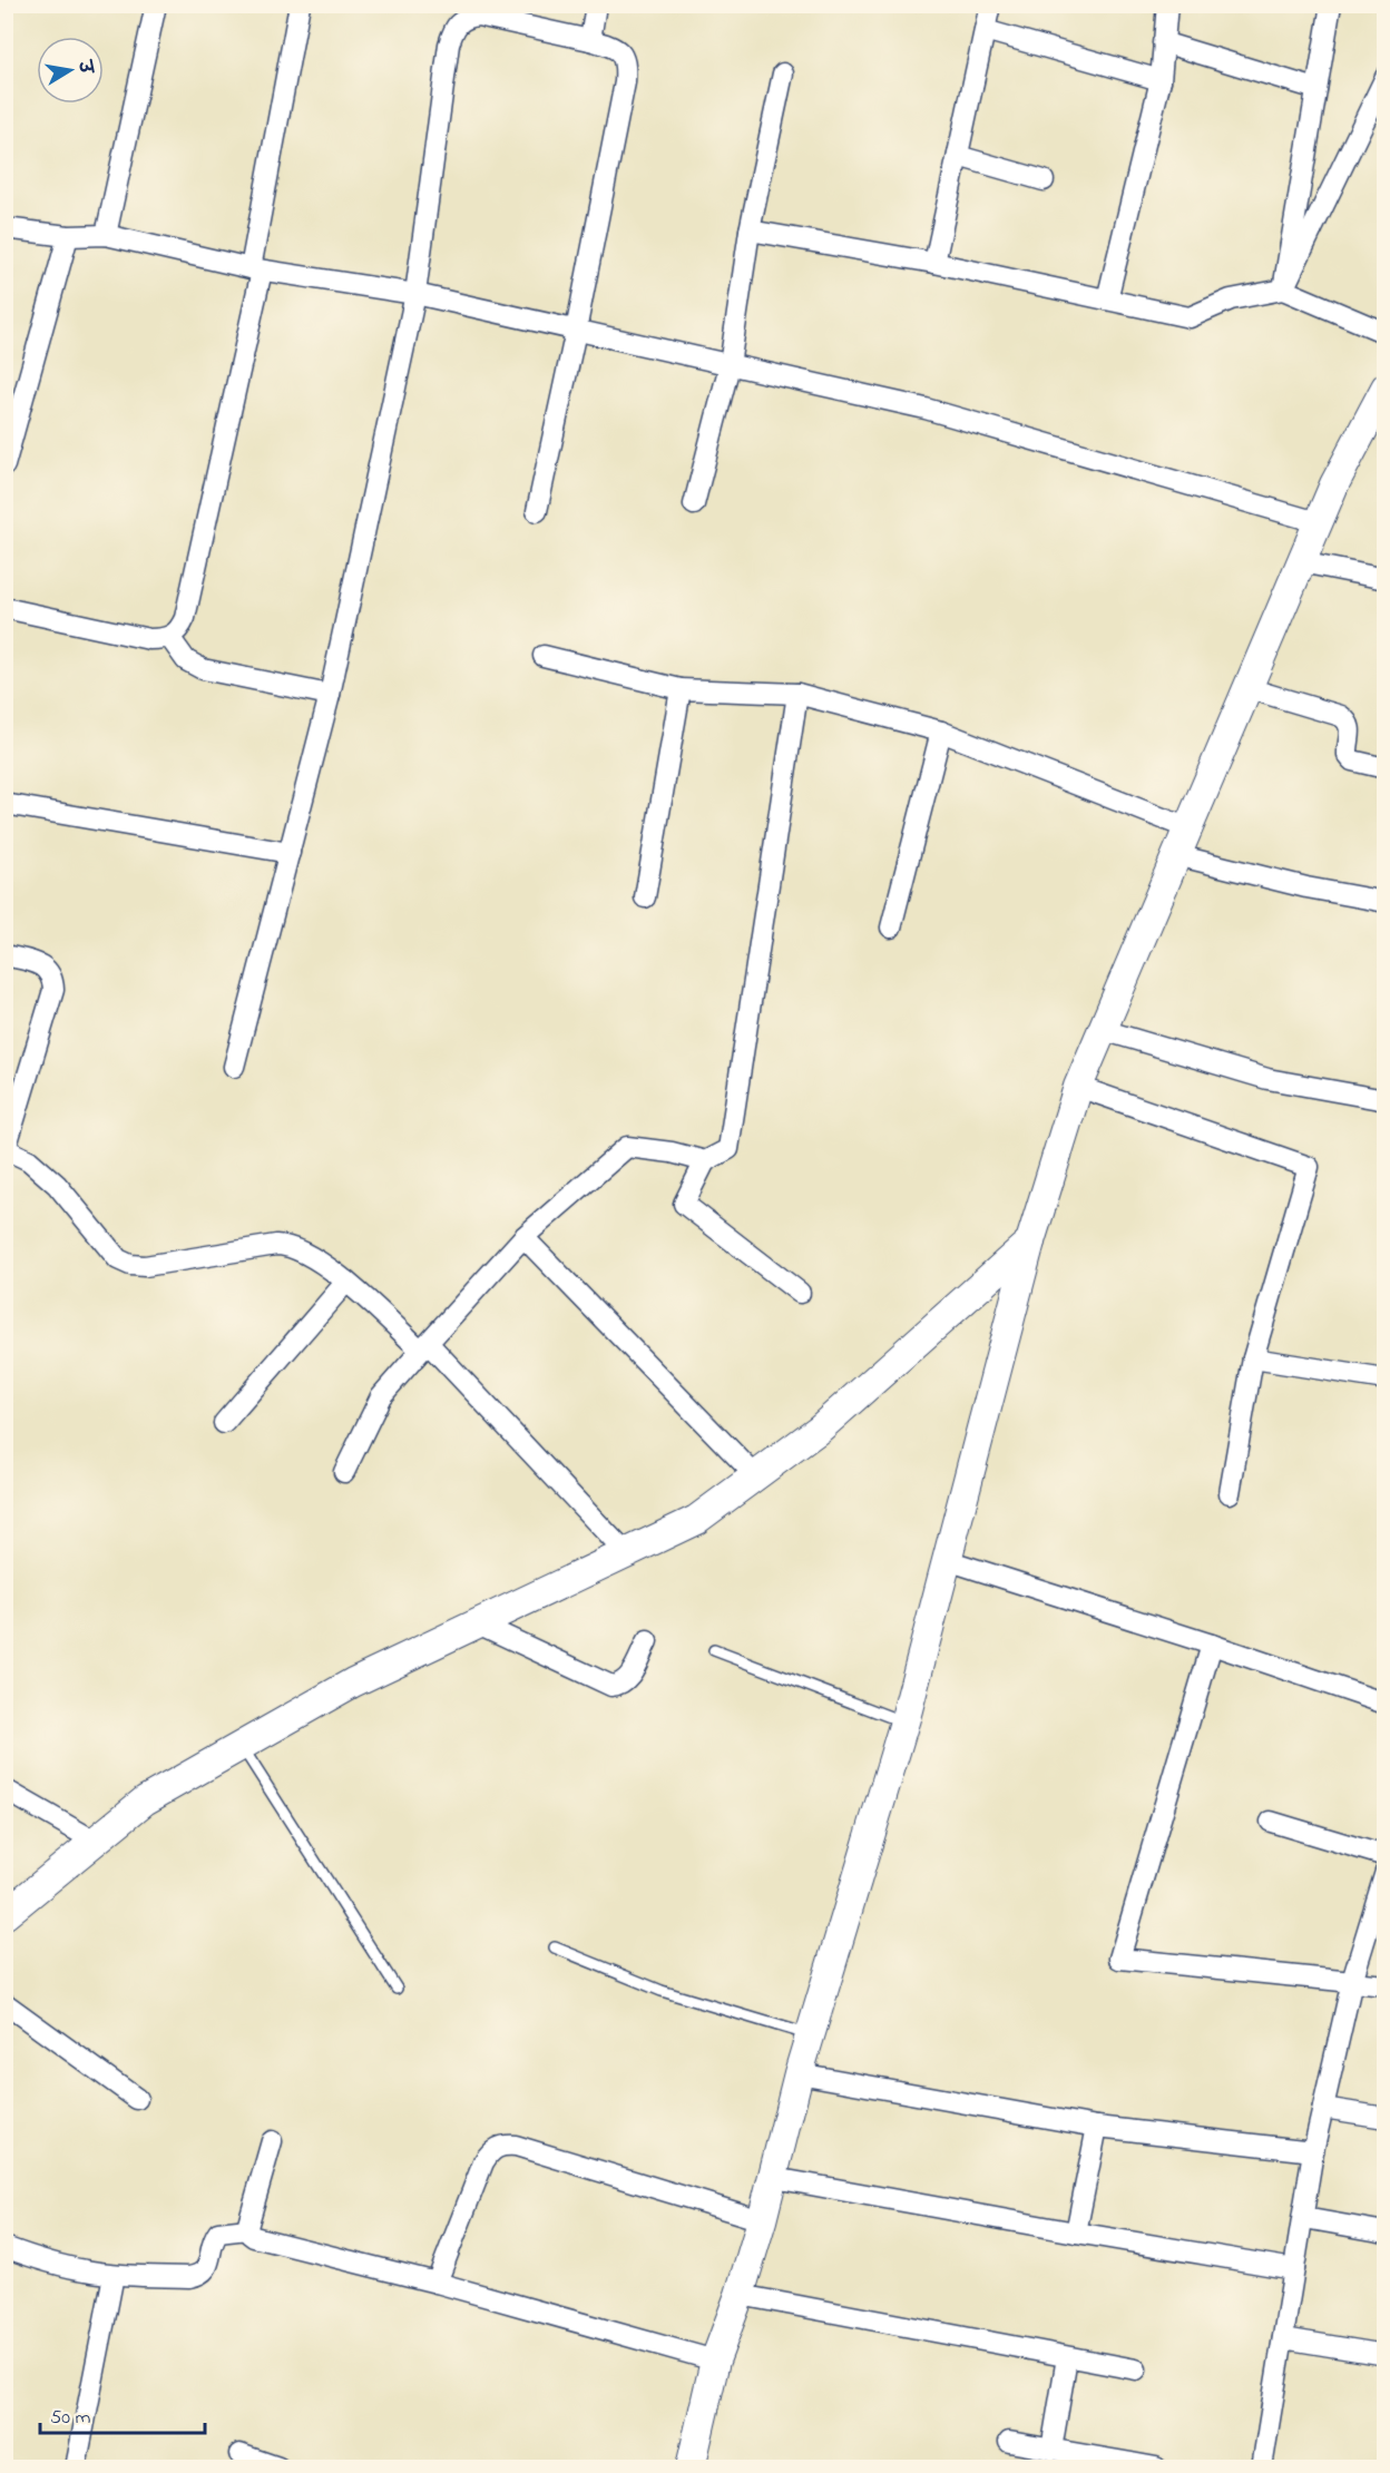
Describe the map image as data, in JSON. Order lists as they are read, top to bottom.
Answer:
{
  "scale_bar": "50 m",
  "north": "right"
}
